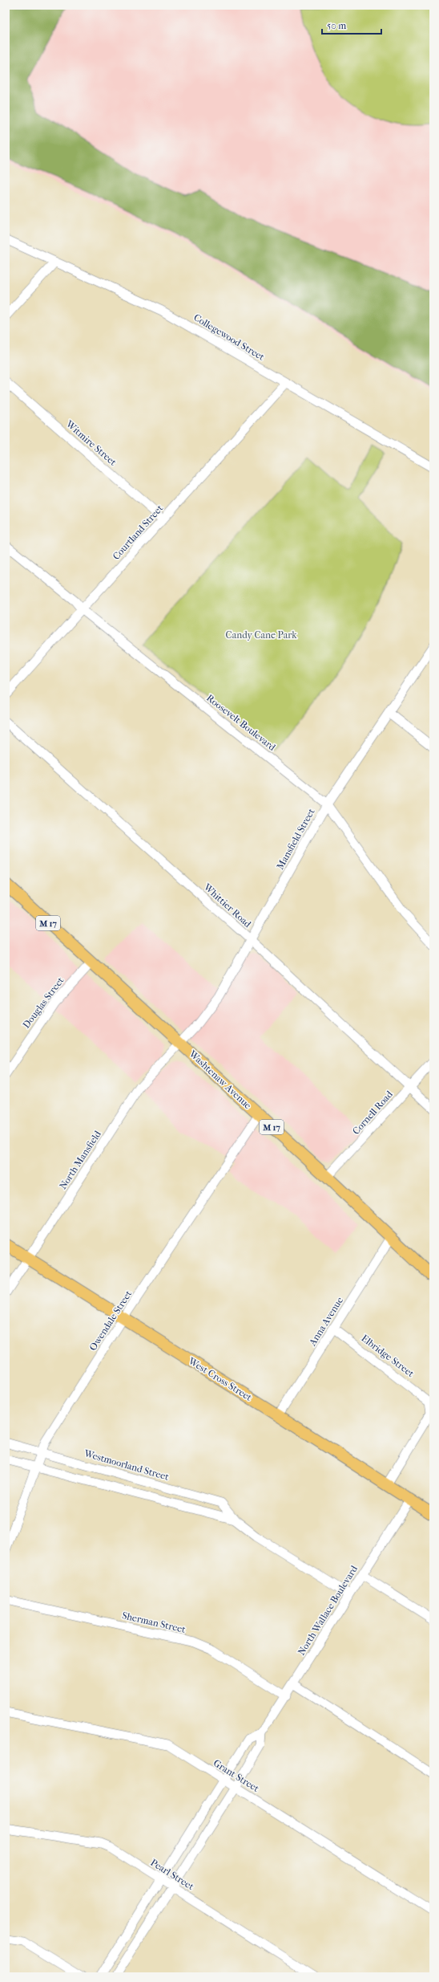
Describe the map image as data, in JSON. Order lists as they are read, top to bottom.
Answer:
{
  "streets": {
    "main road": ["M 17", "Washtenaw Avenue", "West Cross Street"],
    "street": [
      "Collegewood Street",
      "Witmire Street",
      "Courtland Street",
      "Roosevelt Boulevard",
      "Mansfield Street",
      "Whittier Road",
      "Douglas Street",
      "Cornell Road",
      "North Mansfield",
      "Owendale Street",
      "Anna Avenue",
      "Elbridge Street",
      "Westmoorland Street",
      "North Wallace Boulevard",
      "Sherman Street",
      "Grant Street",
      "Pearl Street"
    ]
  },
  "crossings": [
    ["Collegewood Street", "Courtland Street"],
    ["Witmire Street", "Courtland Street"],
    ["Courtland Street", "Roosevelt Boulevard"],
    ["Roosevelt Boulevard", "Mansfield Street"],
    ["Mansfield Street", "Whittier Road"],
    ["Mansfield Street", "Washtenaw Avenue"],
    ["Mansfield Street", "North Mansfield"],
    ["Whittier Road", "Cornell Road"],
    ["Douglas Street", "Washtenaw Avenue"],
    ["Washtenaw Avenue", "Cornell Road"],
    ["Washtenaw Avenue", "North Mansfield"],
    ["Washtenaw Avenue", "Owendale Street"],
    ["Washtenaw Avenue", "Anna Avenue"],
    ["North Mansfield", "West Cross Street"],
    ["Owendale Street", "West Cross Street"],
    ["Owendale Street", "Westmoorland Street"],
    ["Anna Avenue", "Elbridge Street"],
    ["Anna Avenue", "West Cross Street"],
    ["Elbridge Street", "West Cross Street"],
    ["West Cross Street", "North Wallace Boulevard"],
    ["Westmoorland Street", "North Wallace Boulevard"],
    ["North Wallace Boulevard", "Sherman Street"],
    ["North Wallace Boulevard", "Grant Street"],
    ["North Wallace Boulevard", "Pearl Street"]
  ],
  "parks": ["Candy Cane Park"],
  "scale_bar": "50 m"
}
